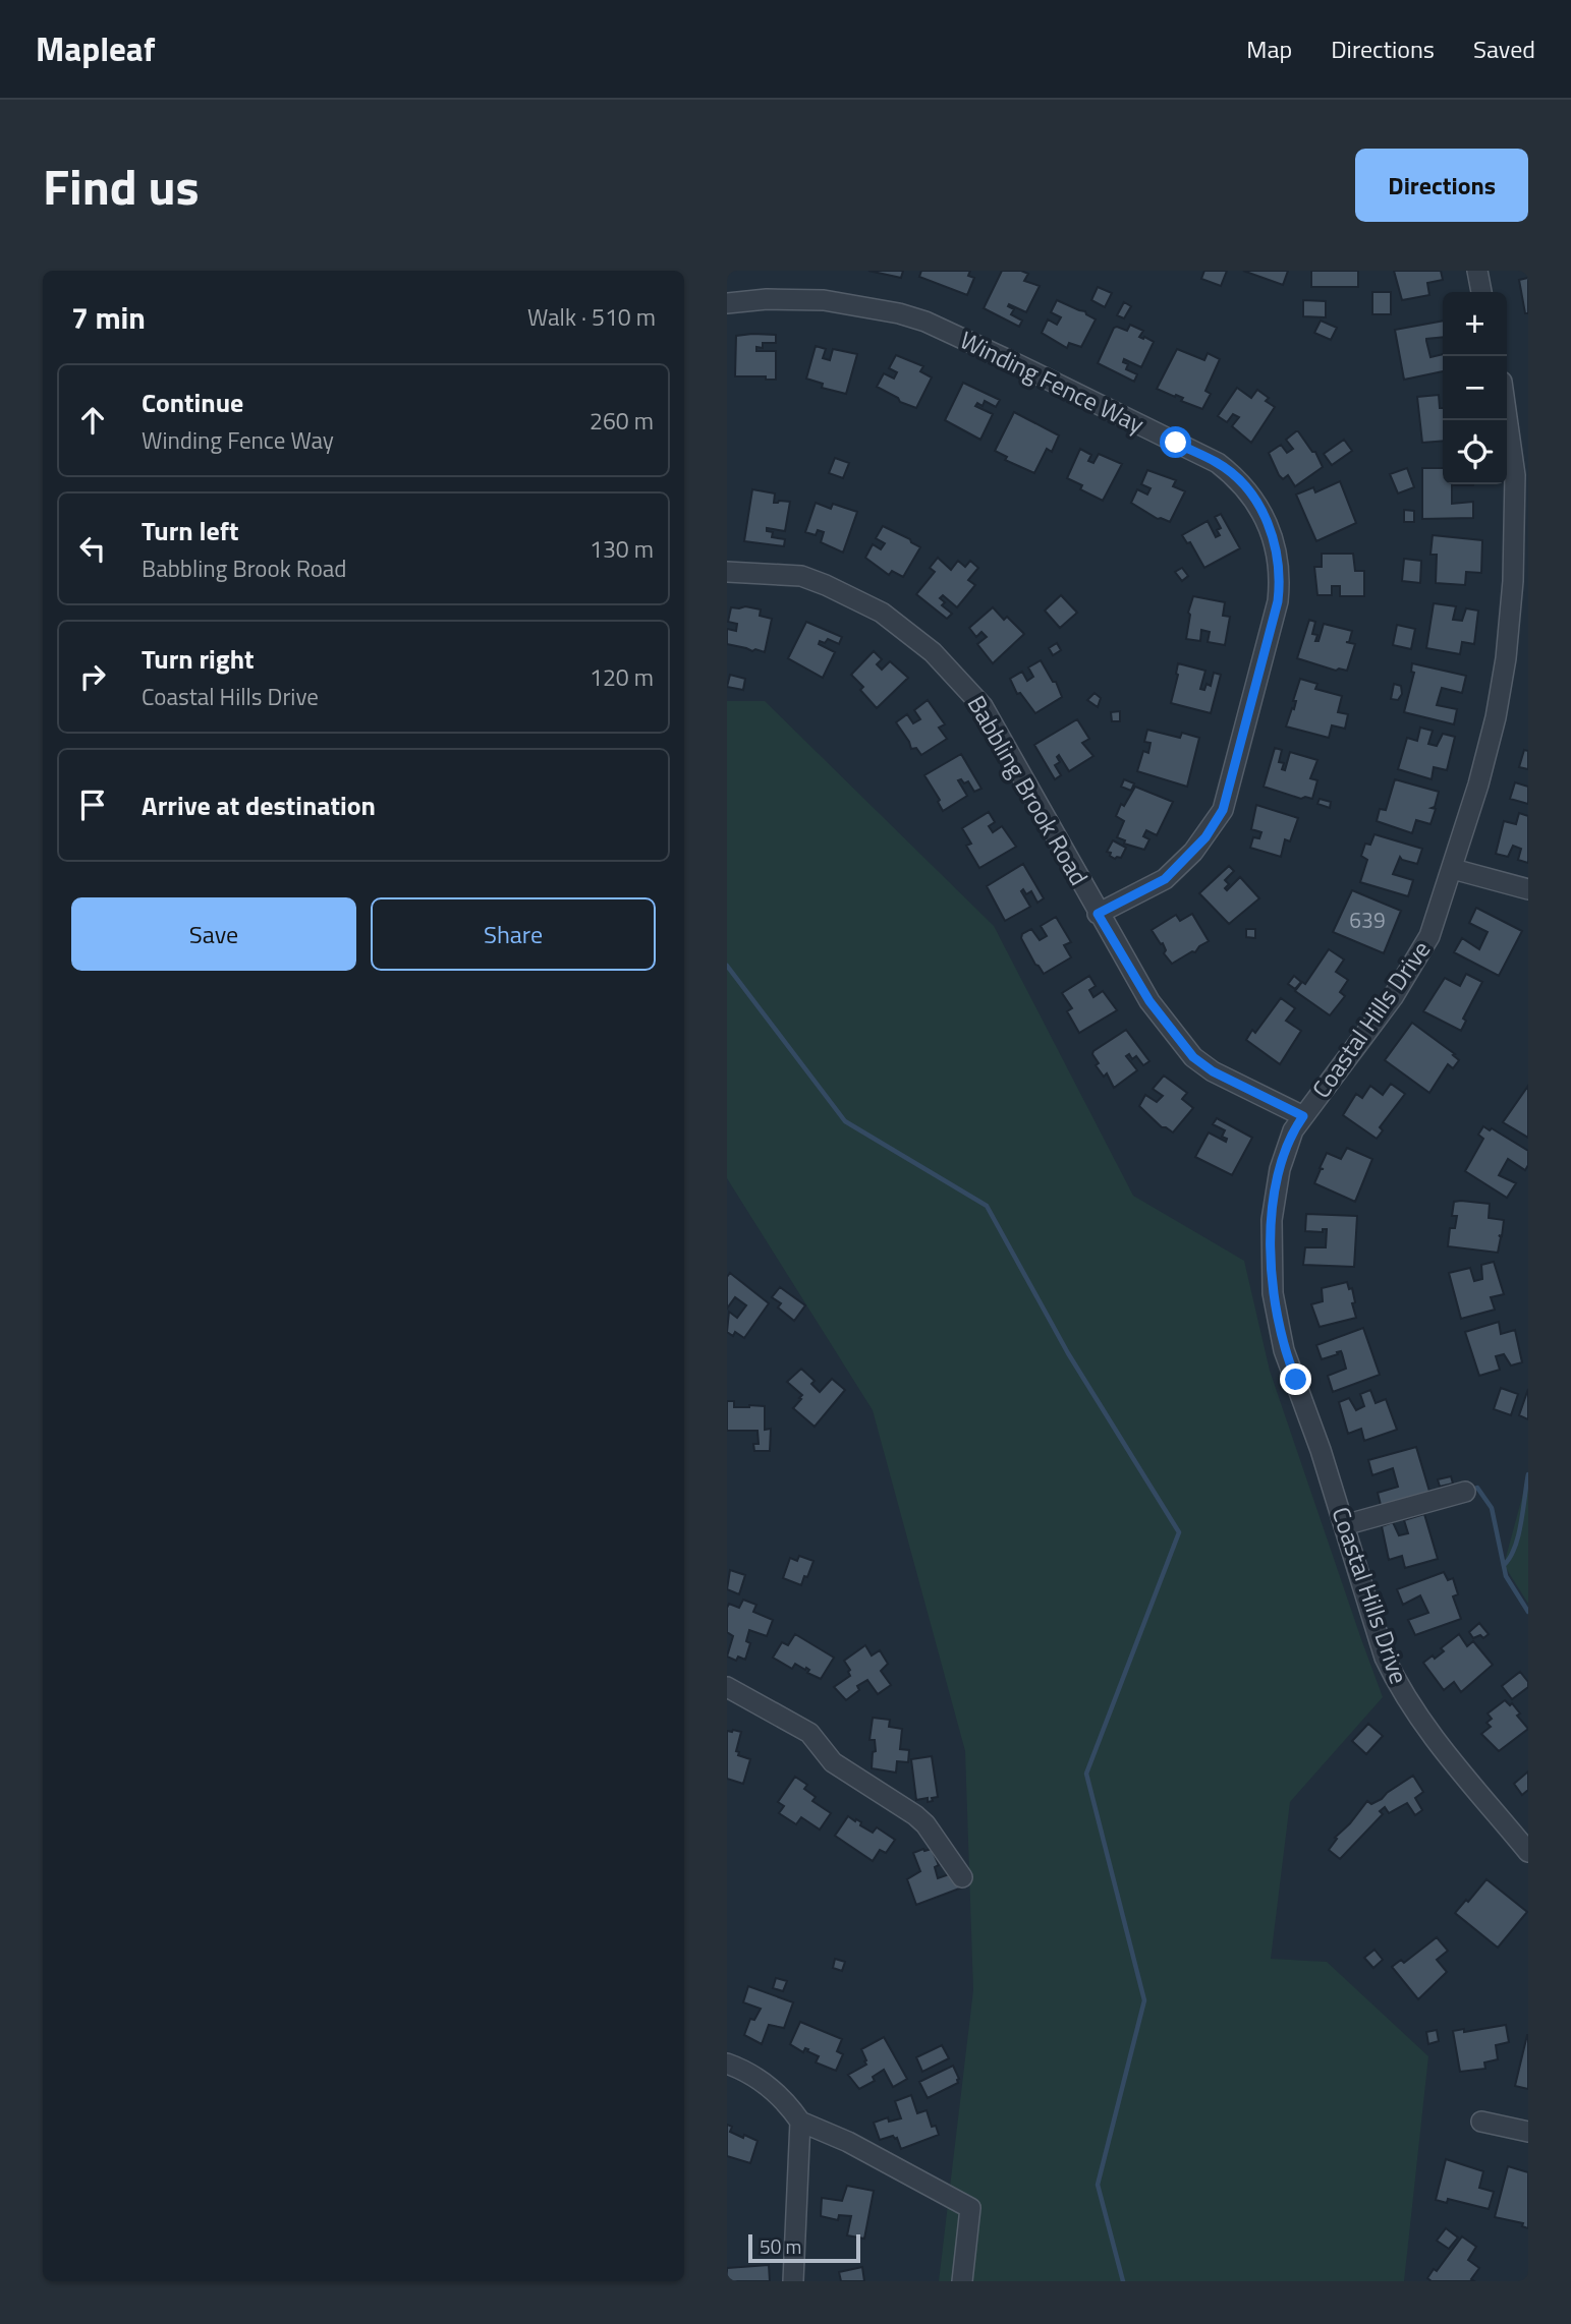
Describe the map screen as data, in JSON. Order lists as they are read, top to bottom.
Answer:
{
  "streets": {
    "street": ["Winding Fence Way", "Babbling Brook Road", "Coastal Hills Drive"]
  },
  "crossings": [
    ["Winding Fence Way", "Babbling Brook Road"],
    ["Babbling Brook Road", "Coastal Hills Drive"]
  ],
  "house_numbers": ["639"],
  "scale_bar": "50 m",
  "page": {
    "header": "Mapleaf",
    "nav": ["Map", "Directions", "Saved"],
    "title": "Find us",
    "buttons": [
      "Directions",
      ["Save", "Share"]
    ],
    "heading": ["7 min", "Walk · 510 m"],
    "map_buttons": ["+", "−"],
    "list": [
      ["Continue", "Winding Fence Way", "260 m"],
      ["Turn left", "Babbling Brook Road", "130 m"],
      ["Turn right", "Coastal Hills Drive", "120 m"],
      "Arrive at destination"
    ],
    "scale": "50 m"
  }
}
